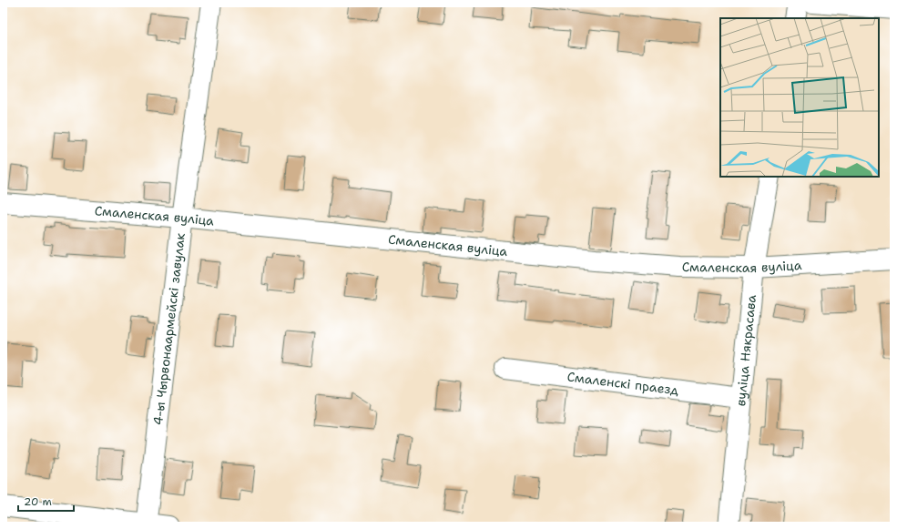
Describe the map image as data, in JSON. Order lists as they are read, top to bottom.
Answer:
{
  "streets": {
    "street": [
      "Смаленская вуліца",
      "4-ы Чырвонаармейскі завулак",
      "вуліца Някрасава",
      "Смаленскі праезд"
    ]
  },
  "crossings": [
    ["Смаленская вуліца", "4-ы Чырвонаармейскі завулак"],
    ["Смаленская вуліца", "вуліца Някрасава"],
    ["вуліца Някрасава", "Смаленскі праезд"]
  ],
  "scale_bar": "20 m"
}
